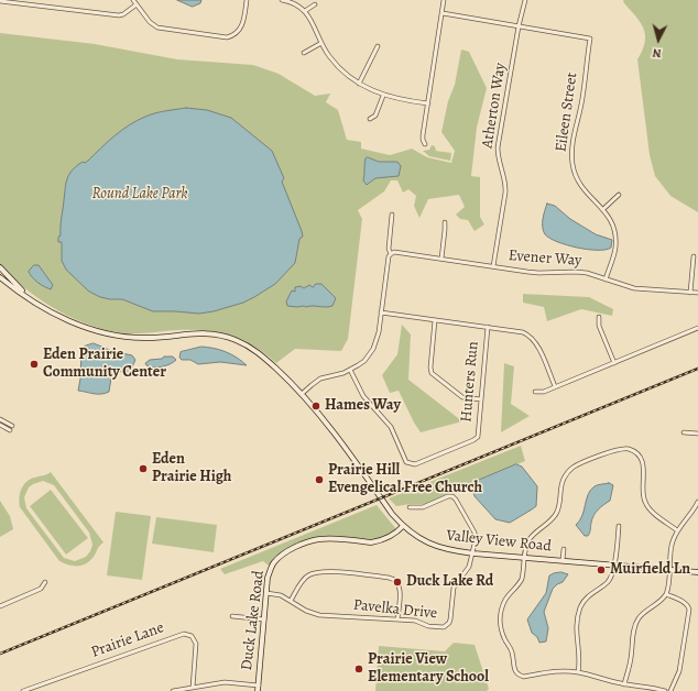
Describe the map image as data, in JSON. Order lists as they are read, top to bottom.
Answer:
{
  "streets": {
    "street": [
      "Atherton Way",
      "Eileen Street",
      "Evener Way",
      "Hunters Run",
      "Valley View Road",
      "Pavelka Drive",
      "Duck Lake Road",
      "Prairie Lane"
    ]
  },
  "crossings": [
    ["Atherton Way", "Eileen Street"],
    ["Atherton Way", "Evener Way"],
    ["Eileen Street", "Evener Way"],
    ["Valley View Road", "Pavelka Drive"],
    ["Valley View Road", "Duck Lake Road"],
    ["Pavelka Drive", "Duck Lake Road"]
  ],
  "parks": ["Round Lake Park"],
  "places": [
    "Eden Prairie Community Center",
    "Hames Way",
    "Eden Prairie High",
    "Prairie Hill Evengelical Free Church",
    "Muirfield Ln",
    "Duck Lake Rd",
    "Prairie View Elementary School"
  ],
  "north": "bottom"
}
